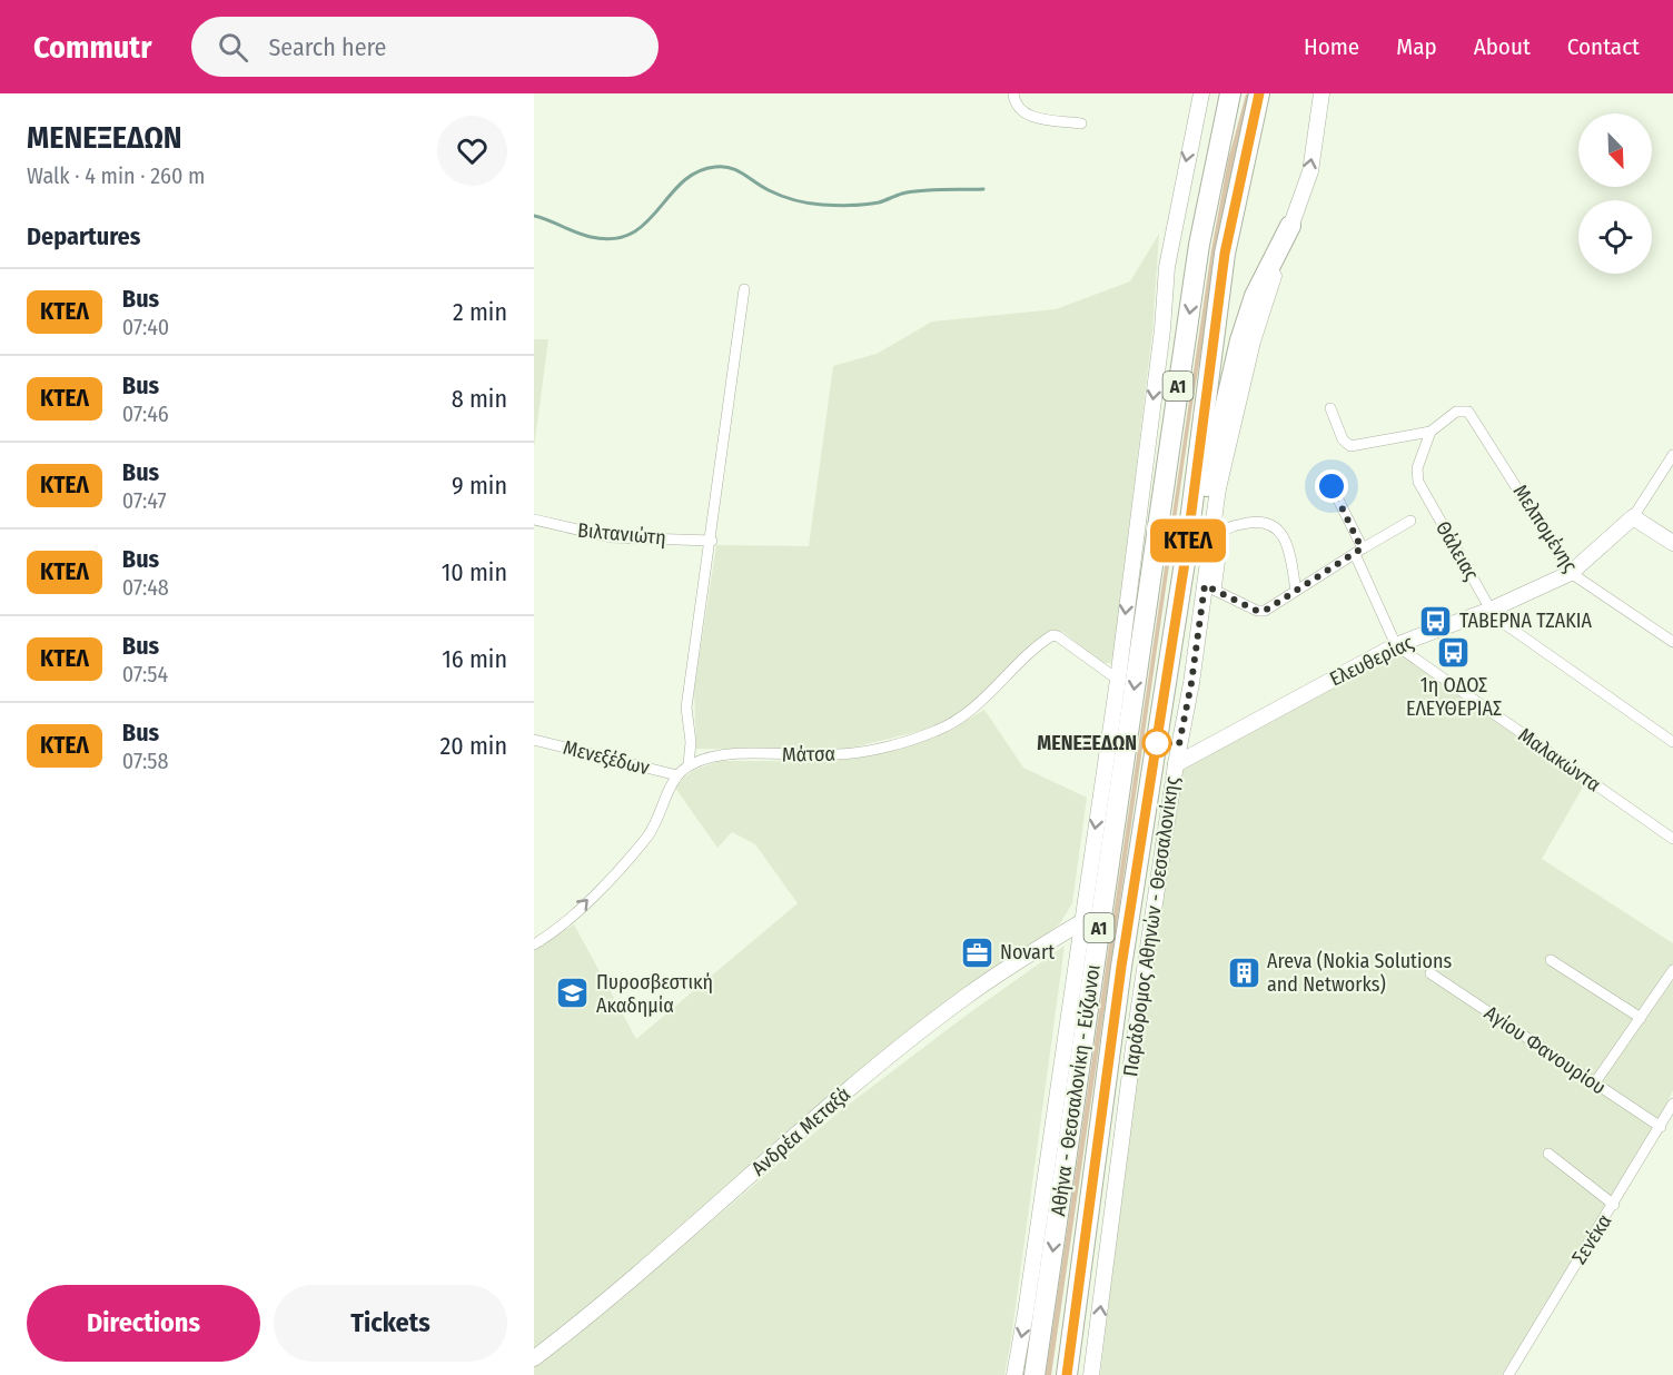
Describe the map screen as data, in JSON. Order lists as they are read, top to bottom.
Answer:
{
  "streets": {
    "highway": ["Α1", "Αθήνα - Θεσσαλονίκη - Εύζωνοι"],
    "main road": ["Ελευθερίας", "Παράδρομος Αθηνών - Θεσσαλονίκης", "Ανδρέα Μεταξά"],
    "street": [
      "Μελπομένης",
      "Βιλτανιώτη",
      "Θάλειας",
      "Μάτσα",
      "Μενεξέδων",
      "Μαλακώντα",
      "Αγίου Φανουρίου",
      "Σενέκα"
    ]
  },
  "crossings": [
    ["Μελπομένης", "Θάλειας"],
    ["Μελπομένης", "Ελευθερίας"],
    ["Θάλειας", "Ελευθερίας"],
    ["Ελευθερίας", "Μαλακώντα"],
    ["Ελευθερίας", "Παράδρομος Αθηνών - Θεσσαλονίκης"],
    ["Μάτσα", "Μενεξέδων"],
    ["Αγίου Φανουρίου", "Σενέκα"]
  ],
  "places": {
    "bus stop": ["ΤΑΒΕΡΝΑ ΤΖΑΚΙΑ", "1η ΟΔΟΣ ΕΛΕΥΘΕΡΙΑΣ"],
    "other": ["ΜΕΝΕΞΕΔΩΝ"],
    "office": ["Novart"],
    "building": ["Areva (Nokia Solutions and Networks)"],
    "school or university": ["Πυροσβεστική Ακαδημία"]
  },
  "lines": ["bus line ΚΤΕΛ"],
  "north": "bottom right",
  "page": {
    "header": "Commutr",
    "search": "Search here",
    "nav": [
      "Home",
      "Map",
      "About",
      "Contact"
    ],
    "heading": [
      ["ΜΕΝΕΞΕΔΩΝ", "Walk · 4 min · 260 m"],
      "Departures"
    ],
    "on_map": "ΚΤΕΛ",
    "list": [
      {
        "mark": "ΚΤΕΛ",
        "name": "Bus",
        "note": "07:40",
        "value": "2 min"
      },
      {
        "mark": "ΚΤΕΛ",
        "name": "Bus",
        "note": "07:46",
        "value": "8 min"
      },
      {
        "mark": "ΚΤΕΛ",
        "name": "Bus",
        "note": "07:47",
        "value": "9 min"
      },
      {
        "mark": "ΚΤΕΛ",
        "name": "Bus",
        "note": "07:48",
        "value": "10 min"
      },
      {
        "mark": "ΚΤΕΛ",
        "name": "Bus",
        "note": "07:54",
        "value": "16 min"
      },
      {
        "mark": "ΚΤΕΛ",
        "name": "Bus",
        "note": "07:58",
        "value": "20 min"
      }
    ],
    "buttons": ["Directions", "Tickets"]
  }
}
